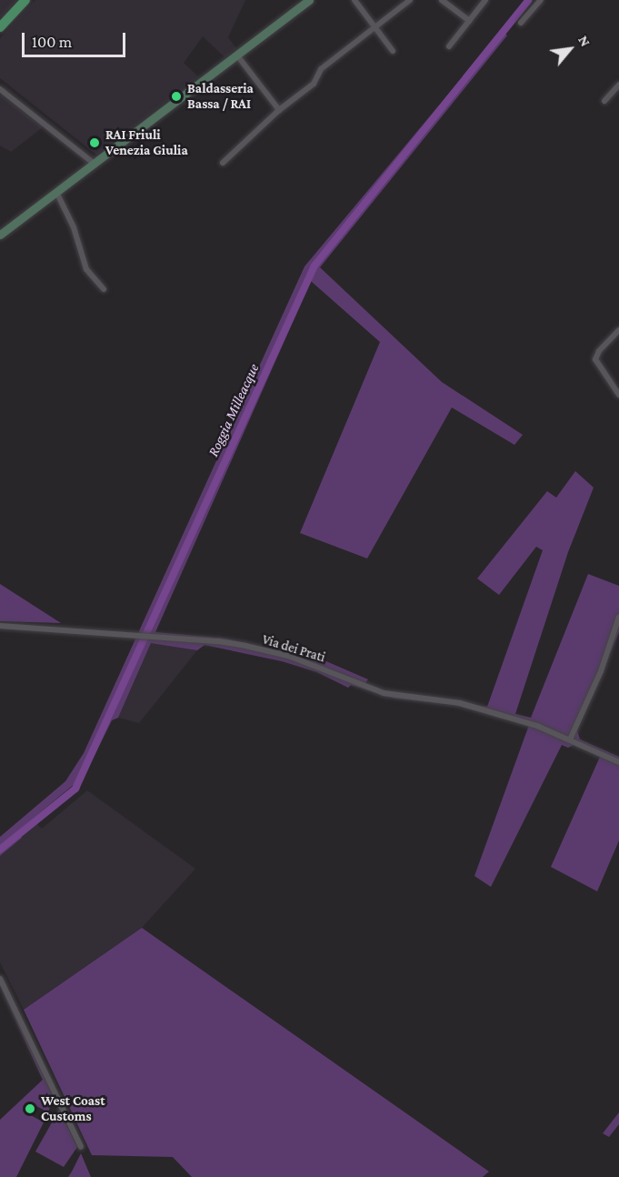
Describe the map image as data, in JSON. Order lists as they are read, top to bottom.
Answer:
{
  "streets": {
    "street": ["Via dei Prati"]
  },
  "water": ["Roggia Milleacque"],
  "places": ["Baldasseria Bassa / RAI", "RAI Friuli Venezia Giulia", "West Coast Customs"],
  "scale_bar": "100 m",
  "north": "top right"
}
